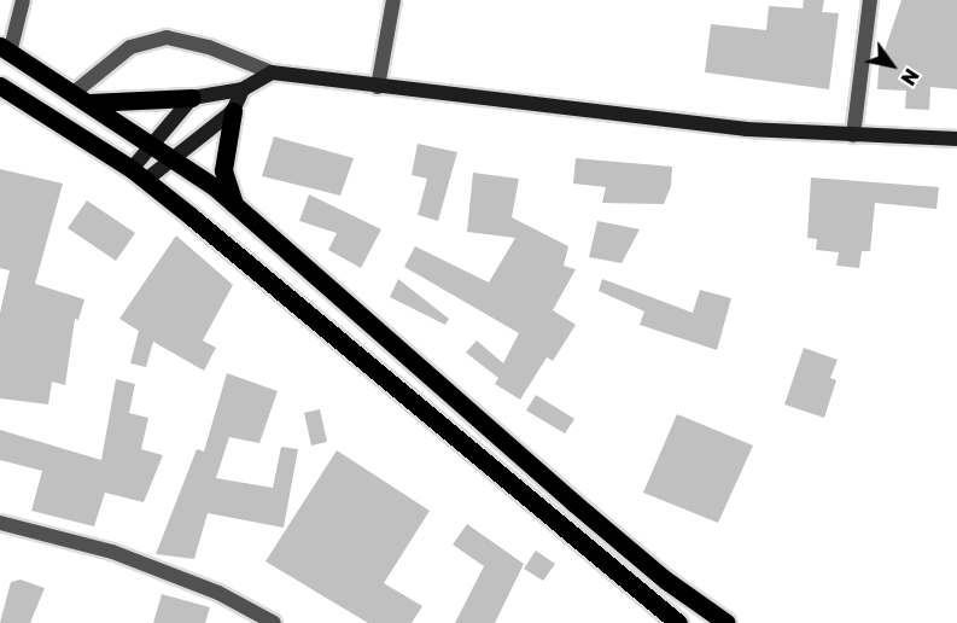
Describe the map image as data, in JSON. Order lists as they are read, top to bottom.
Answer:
{
  "north": "bottom right"
}
